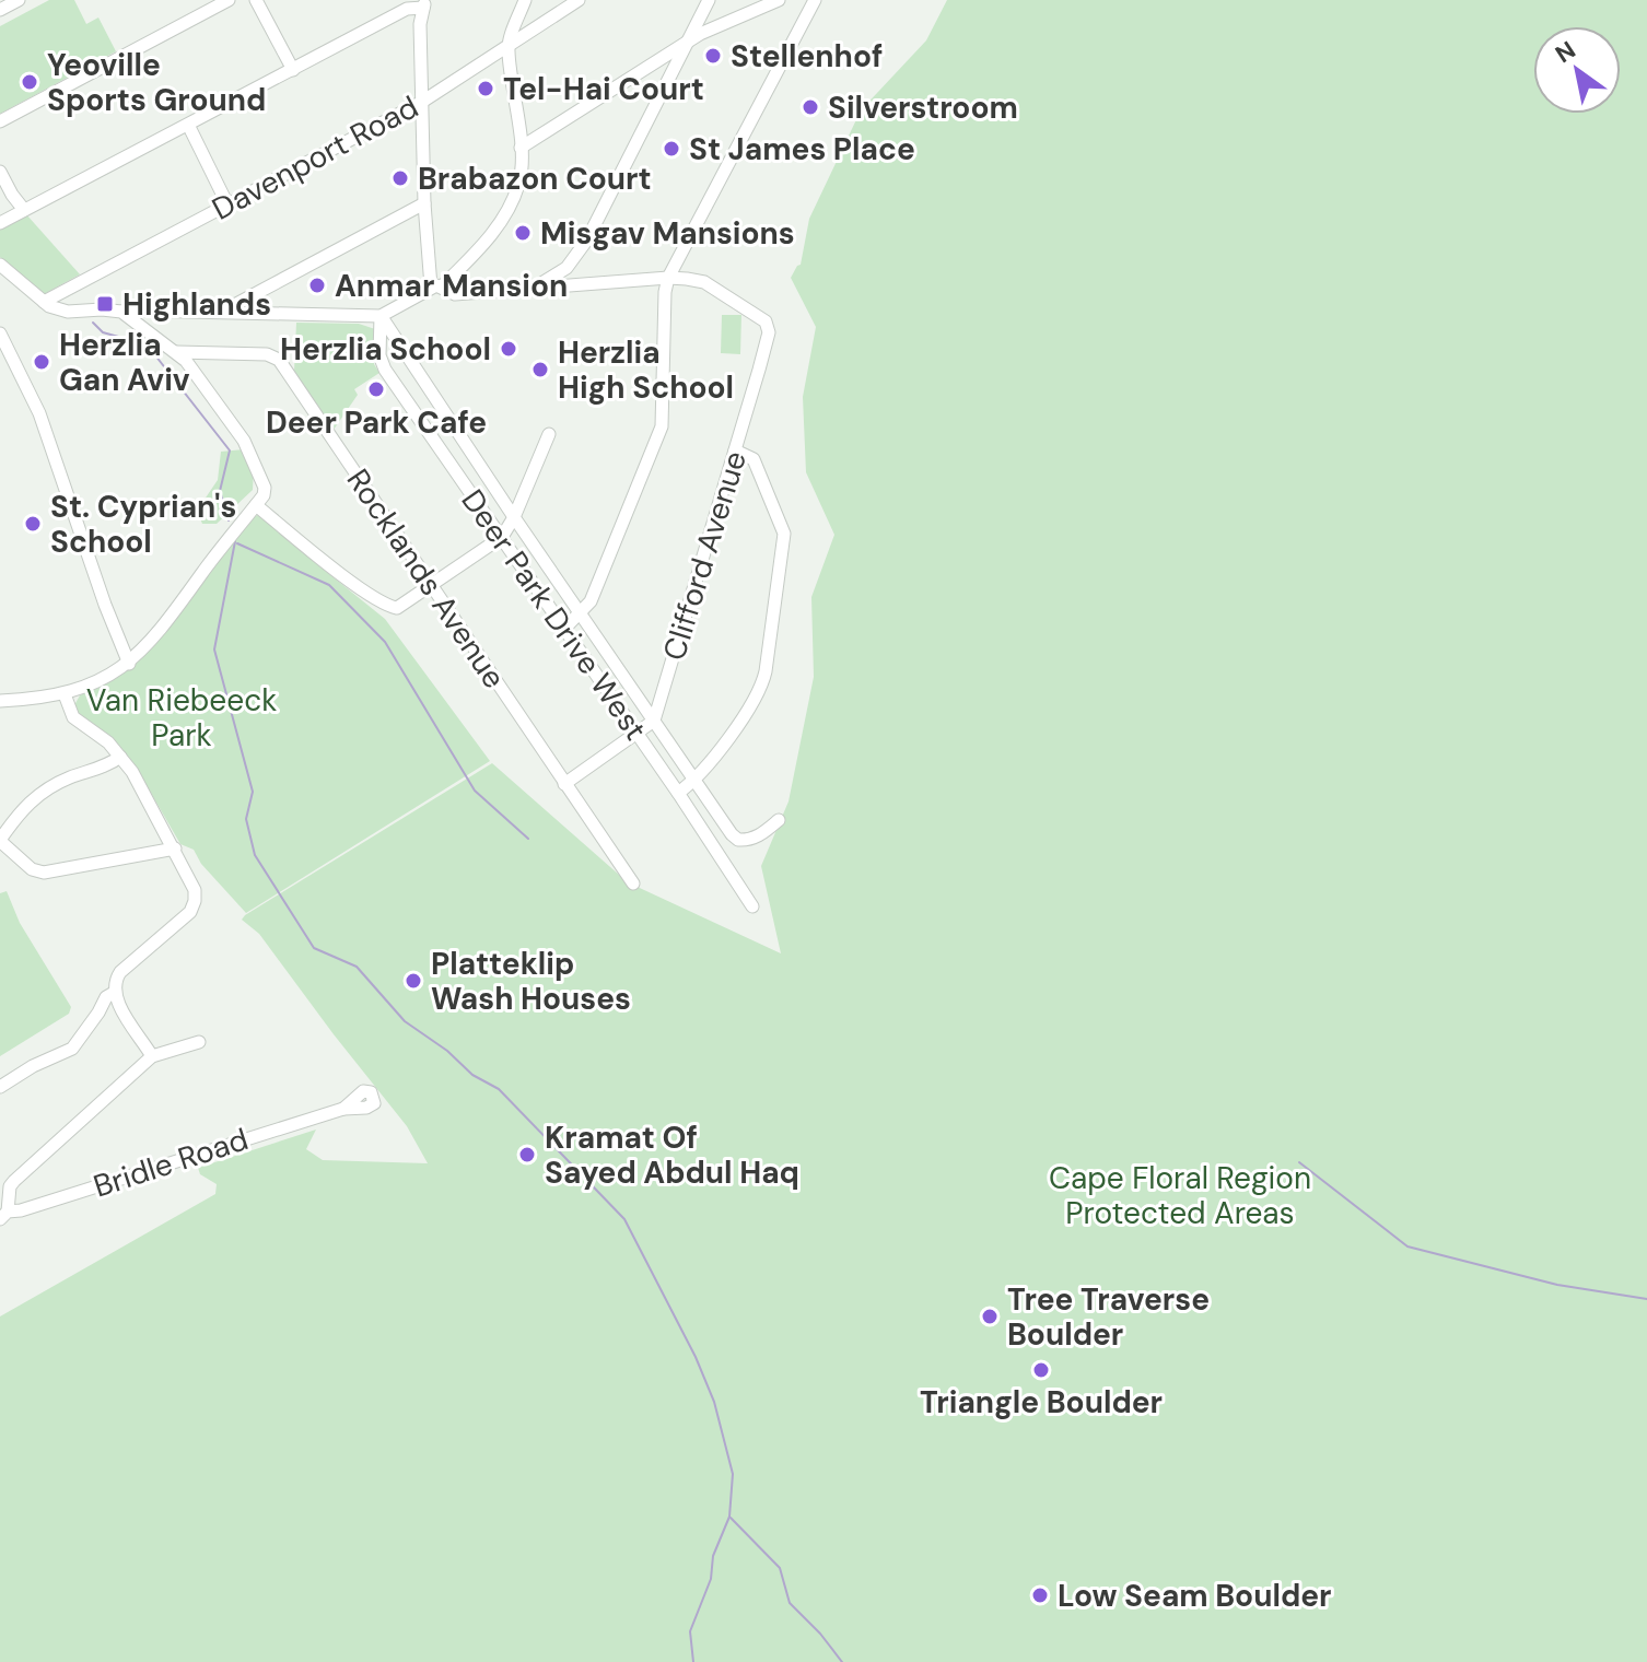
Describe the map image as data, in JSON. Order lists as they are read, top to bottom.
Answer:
{
  "streets": {
    "street": [
      "Davenport Road",
      "Clifford Avenue",
      "Rocklands Avenue",
      "Deer Park Drive West",
      "Bridle Road"
    ]
  },
  "parks": ["Van Riebeeck Park", "Cape Floral Region Protected Areas"],
  "places": {
    "other": [
      "Stellenhof",
      "Yeoville Sports Ground",
      "Tel-Hai Court",
      "Silverstroom",
      "St James Place",
      "Brabazon Court",
      "Misgav Mansions",
      "Anmar Mansion",
      "Herzlia School",
      "Herzlia Gan Aviv",
      "Herzlia High School",
      "Deer Park Cafe",
      "St. Cyprian's School",
      "Platteklip Wash Houses",
      "Kramat Of Sayed Abdul Haq",
      "Tree Traverse Boulder",
      "Triangle Boulder",
      "Low Seam Boulder"
    ],
    "transit": ["Highlands"]
  },
  "north": "top left"
}
